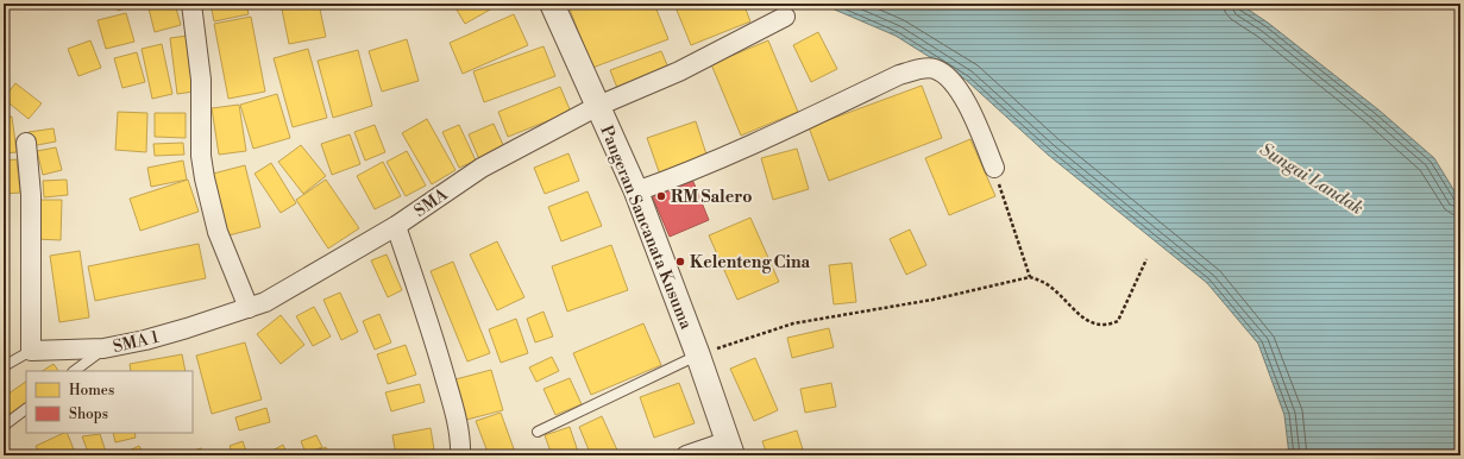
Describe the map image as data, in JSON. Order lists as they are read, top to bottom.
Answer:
{
  "streets": {
    "street": ["SMA", "Pangeran Sancanata Kusuma", "SMA 1"]
  },
  "crossings": [
    ["SMA", "Pangeran Sancanata Kusuma"],
    ["SMA", "SMA 1"]
  ],
  "water": ["Sungai Landak"],
  "places": ["RM Salero", "Kelenteng Cina"],
  "legend": ["Homes", "Shops"]
}
